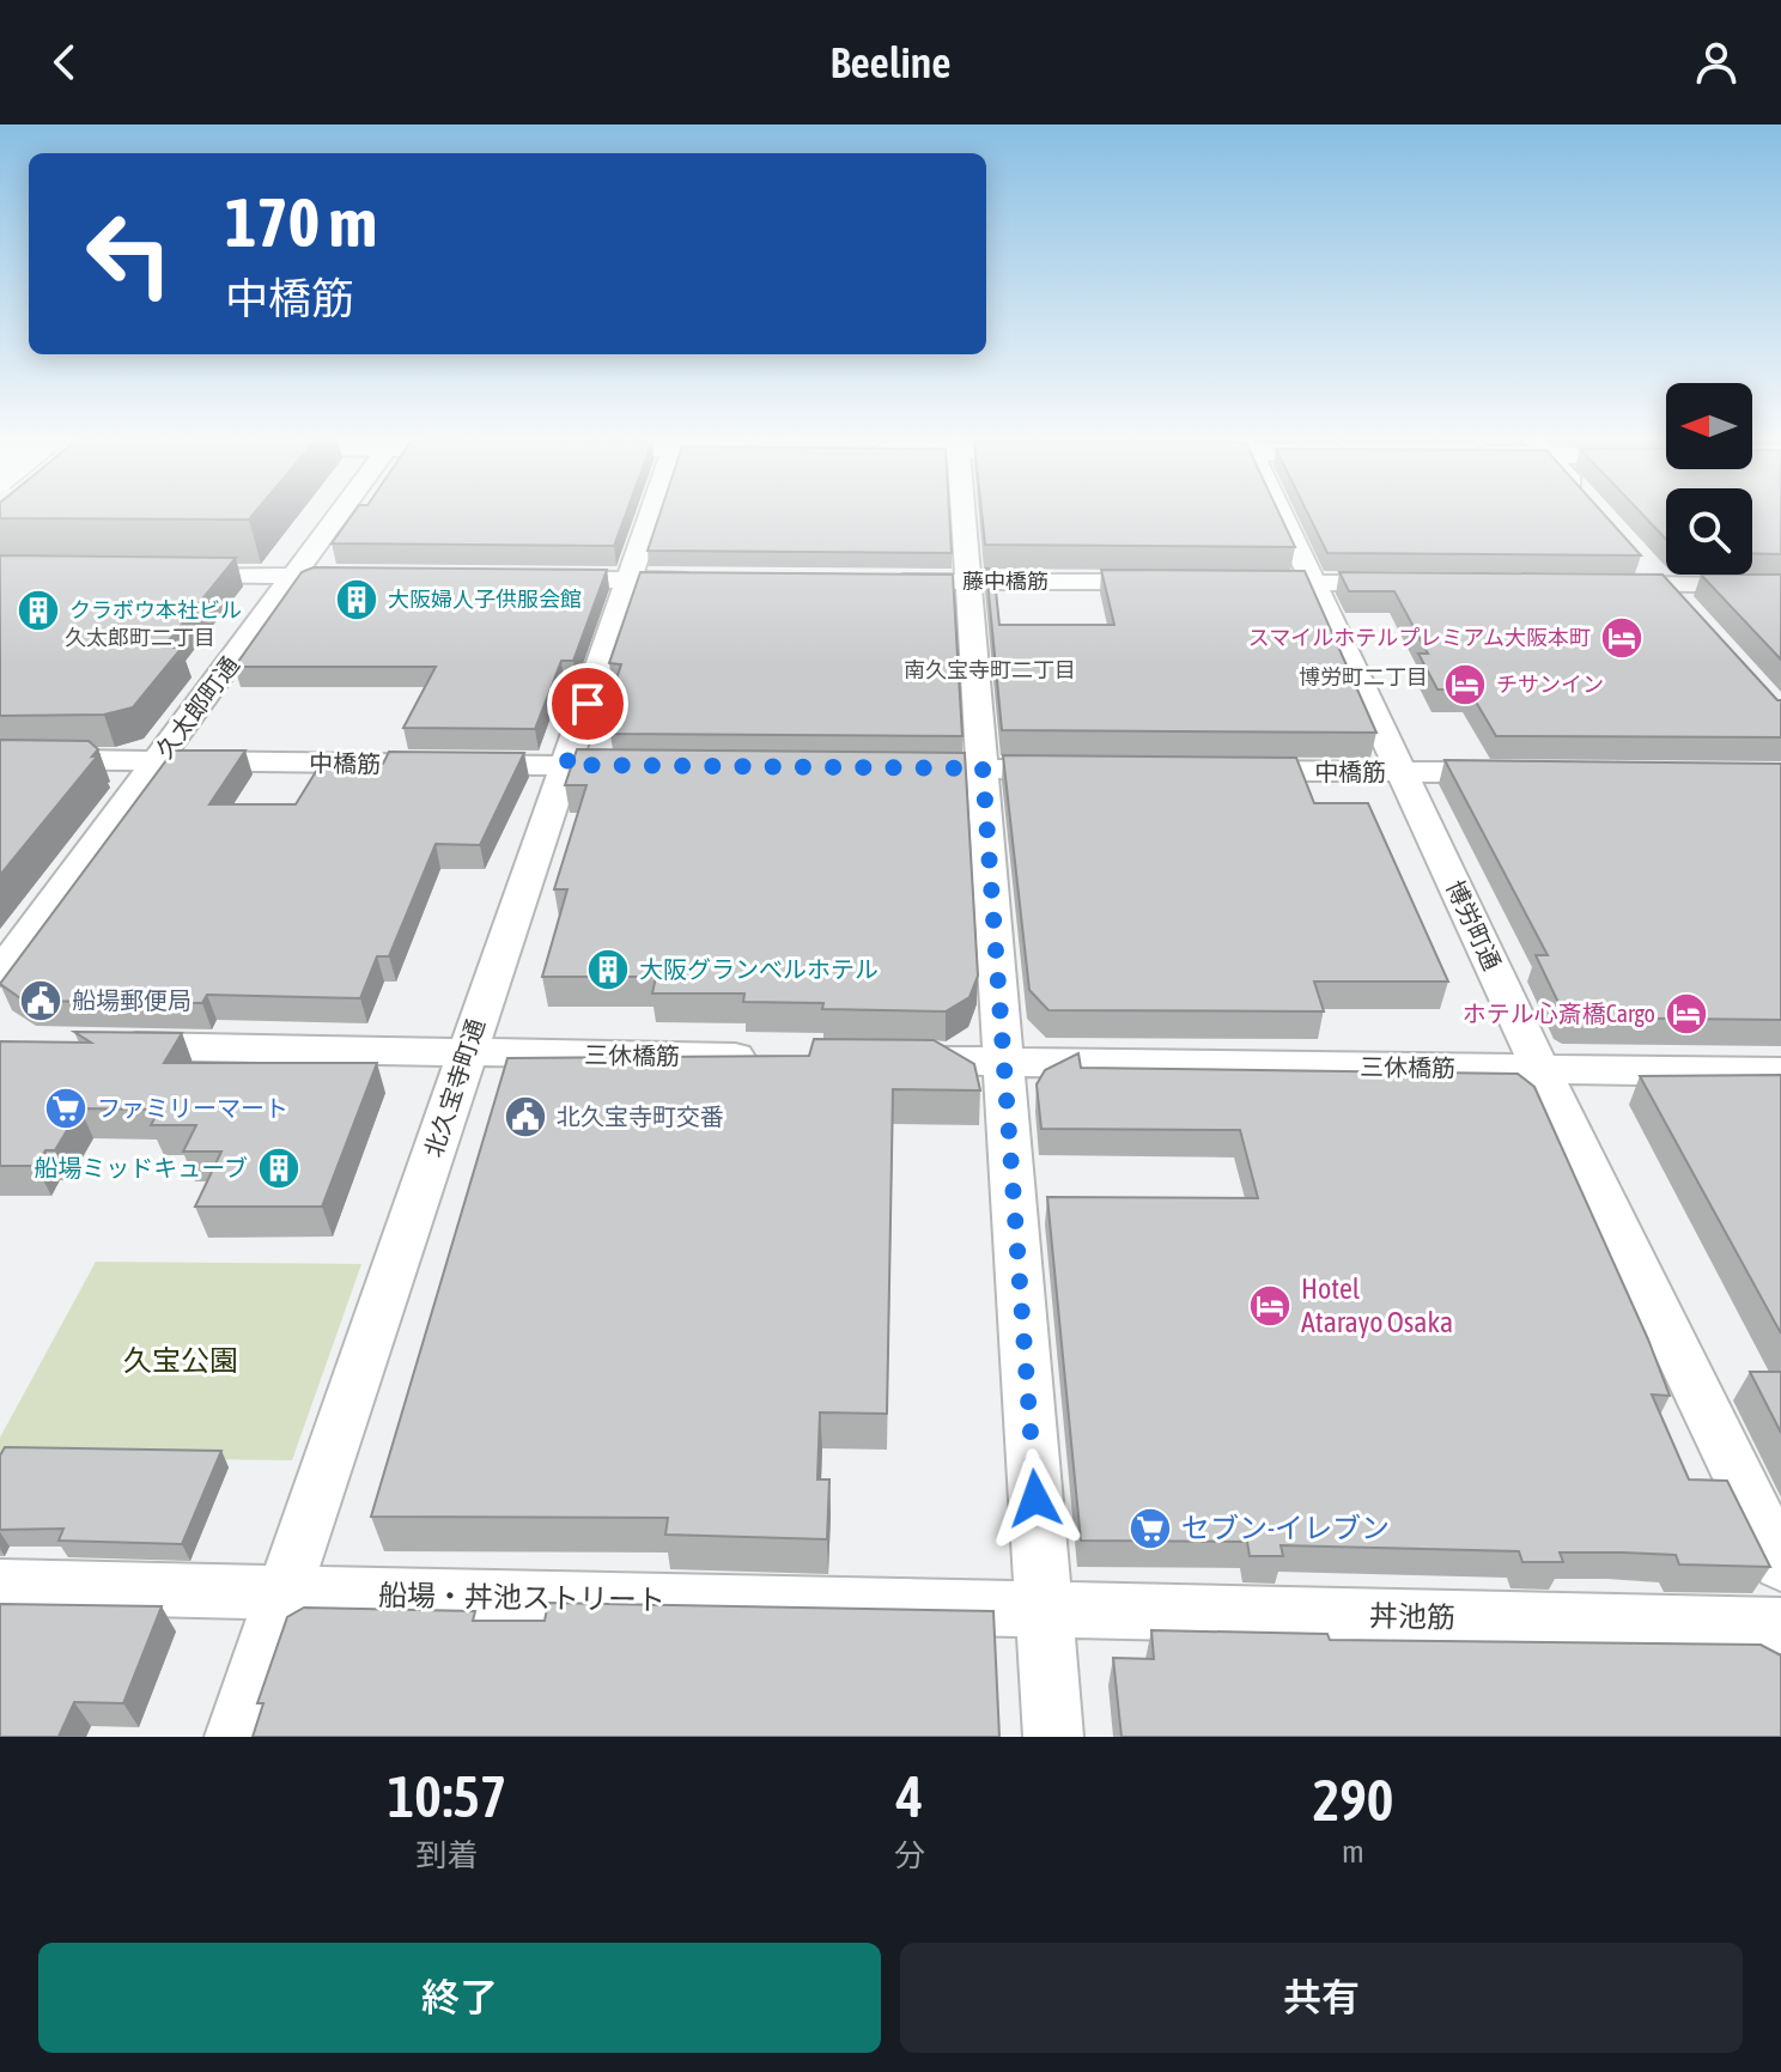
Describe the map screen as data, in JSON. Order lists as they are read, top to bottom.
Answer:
{
  "streets": {
    "street": [
      "藤中橋筋",
      "久太郎町通",
      "中橋筋",
      "博労町通",
      "三休橋筋",
      "北久宝寺町通",
      "船場・丼池ストリート",
      "丼池筋"
    ]
  },
  "crossings": [
    ["久太郎町通", "中橋筋"],
    ["中橋筋", "博労町通"],
    ["中橋筋", "北久宝寺町通"],
    ["博労町通", "三休橋筋"],
    ["三休橋筋", "北久宝寺町通"],
    ["北久宝寺町通", "船場・丼池ストリート"],
    ["船場・丼池ストリート", "丼池筋"]
  ],
  "districts": ["久太郎町二丁目", "南久宝寺町二丁目", "博労町二丁目"],
  "parks": ["久宝公園"],
  "places": {
    "building": [
      "大阪婦人子供服会館",
      "クラボウ本社ビル",
      "大阪グランべルホテル",
      "船場ミッドキューブ"
    ],
    "hotel": [
      "スマイルホテルプレミアム大阪本町",
      "チサンイン",
      "ホテル心斎橋Cargo",
      "Hotel Atarayo Osaka"
    ],
    "public building": ["船場郵便局", "北久宝寺町交番"],
    "supermarket": ["ファミリーマート", "セブン-イレブン"]
  },
  "north": "left",
  "page": {
    "header": "Beeline",
    "turn": ["170 m", "中橋筋"],
    "eta": [
      "10:57",
      "到着",
      "4",
      "分",
      "290",
      "m"
    ],
    "buttons": ["終了", "共有"]
  }
}
